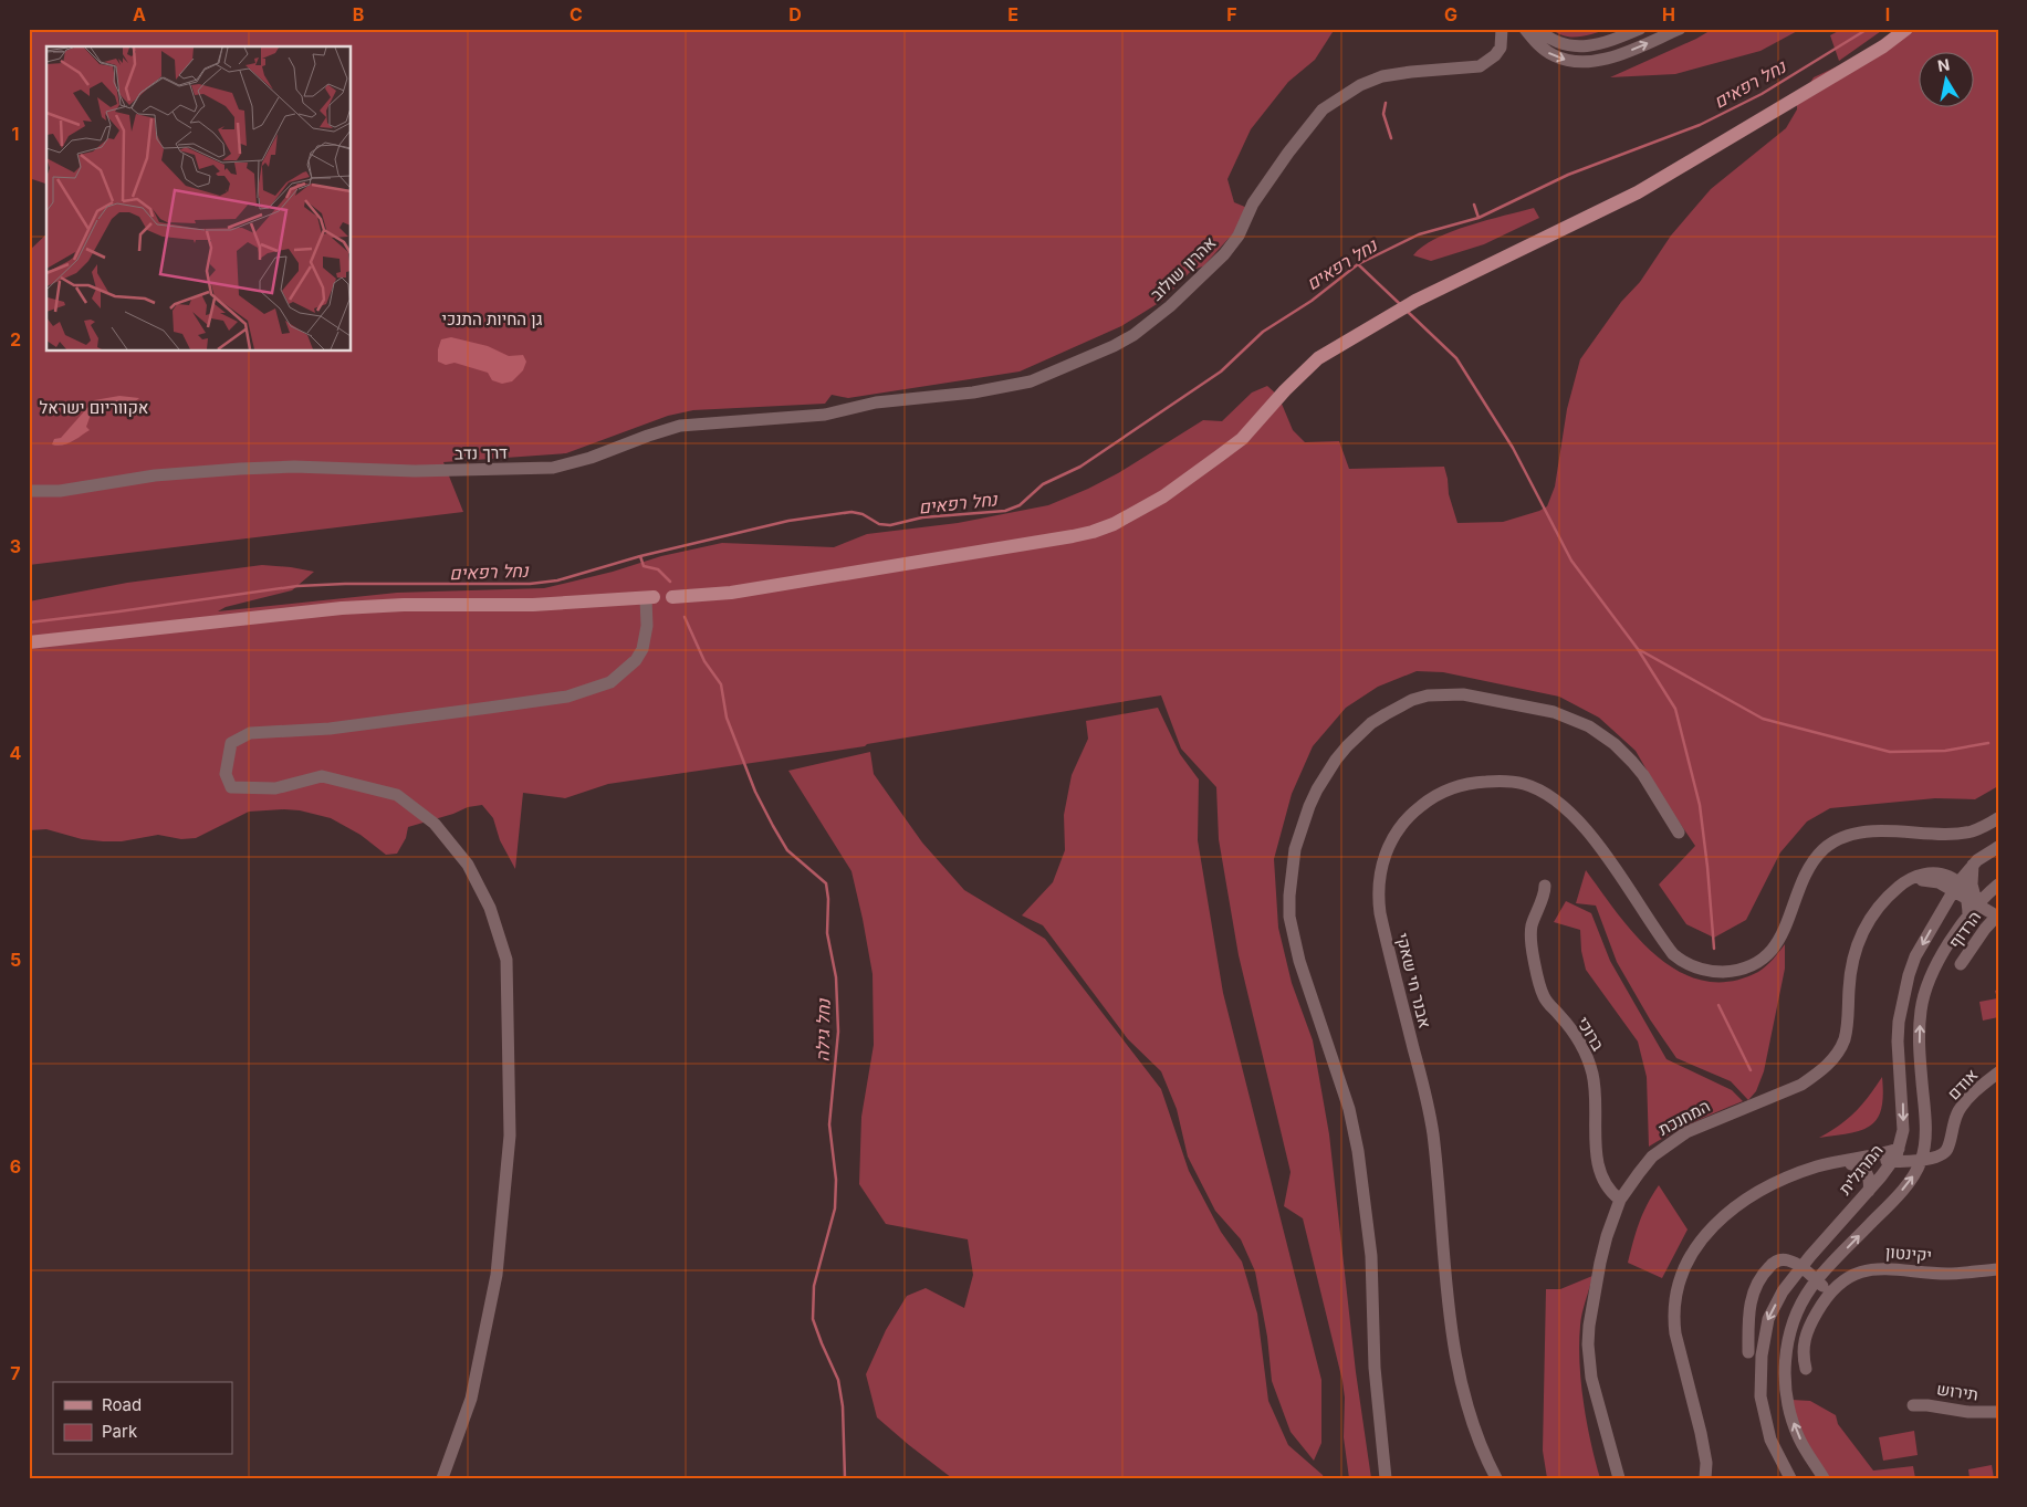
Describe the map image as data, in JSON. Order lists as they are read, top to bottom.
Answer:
{
  "streets": {
    "street": [
      "אהרון שולוב",
      "דרך נדב",
      "הרדוף",
      "אבנר חי שאקי",
      "ברוכי",
      "אודם",
      "המחנכת",
      "המרגלית",
      "יקינטון",
      "תירוש"
    ]
  },
  "crossings": [
    ["אהרון שולוב", "דרך נדב"],
    ["הרדוף", "המחנכת"],
    ["ברוכי", "המחנכת"],
    ["המחנכת", "המרגלית"]
  ],
  "water": ["נחל רפאים", "נחל גילה"],
  "parks": ["גן החיות התנכי", "אקווריום ישראל"],
  "legend": ["Road", "Park"],
  "north": "top",
  "grid": {
    "columns": [
      "A",
      "B",
      "C",
      "D",
      "E",
      "F",
      "G",
      "H",
      "I"
    ],
    "rows": [
      "1",
      "2",
      "3",
      "4",
      "5",
      "6",
      "7"
    ]
  }
}
